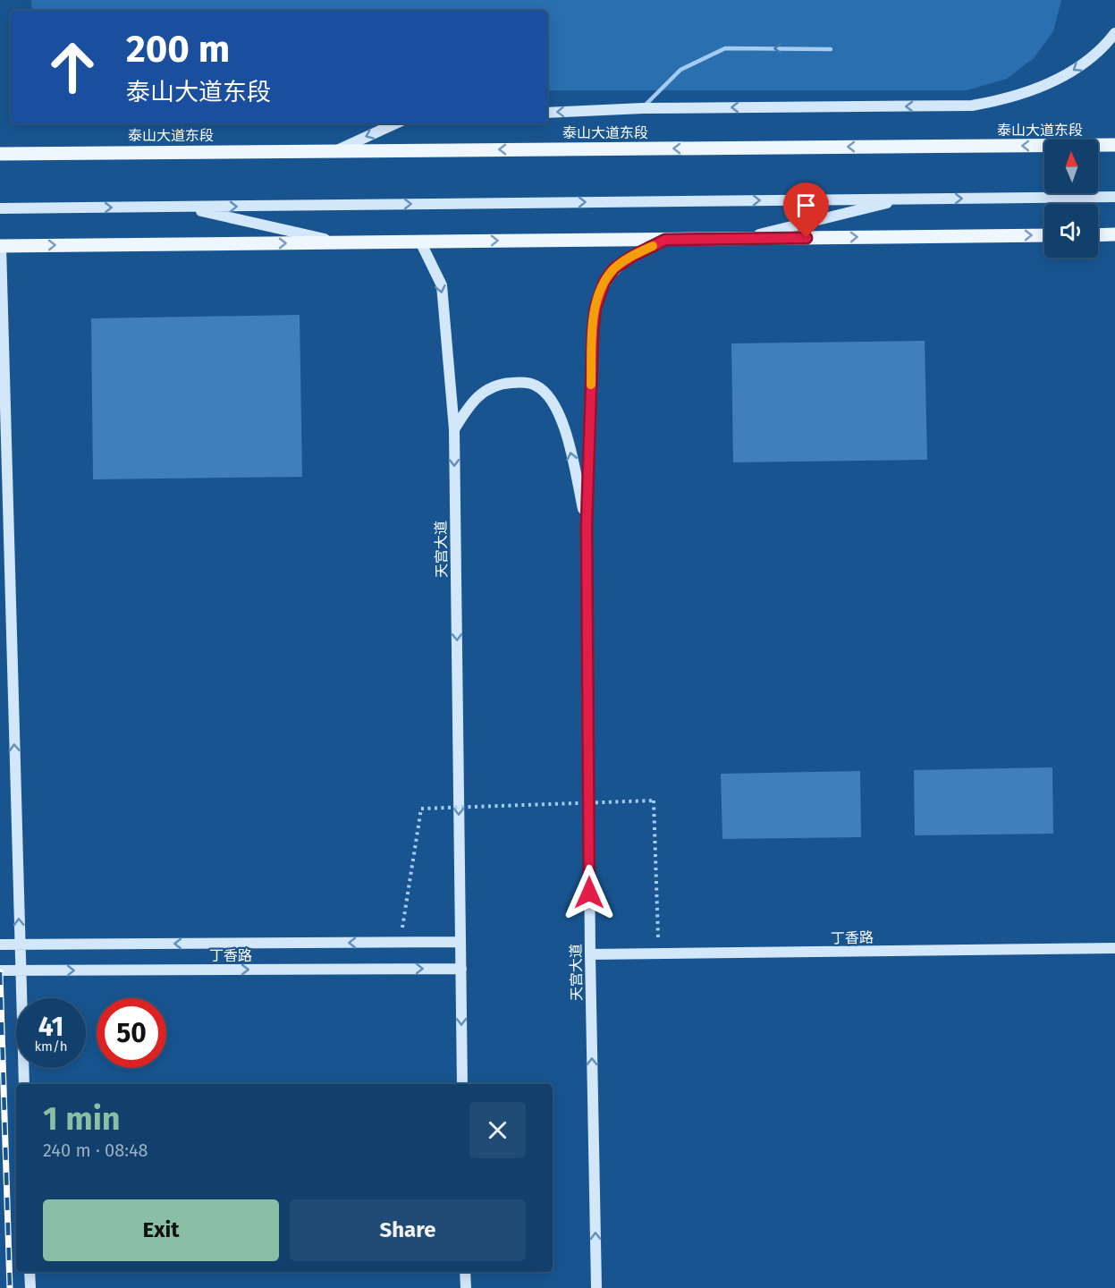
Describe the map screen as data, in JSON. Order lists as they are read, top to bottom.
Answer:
{
  "streets": {
    "main road": ["泰山大道东段"],
    "street": ["天宫大道", "丁香路"]
  },
  "crossings": [
    ["天宫大道", "丁香路"]
  ],
  "north": "top",
  "page": {
    "turn": ["200 m", "泰山大道东段"],
    "speed": "41 km/h",
    "limit": "50",
    "heading": ["1 min", "240 m · 08:48"],
    "buttons": ["Exit", "Share"]
  }
}
